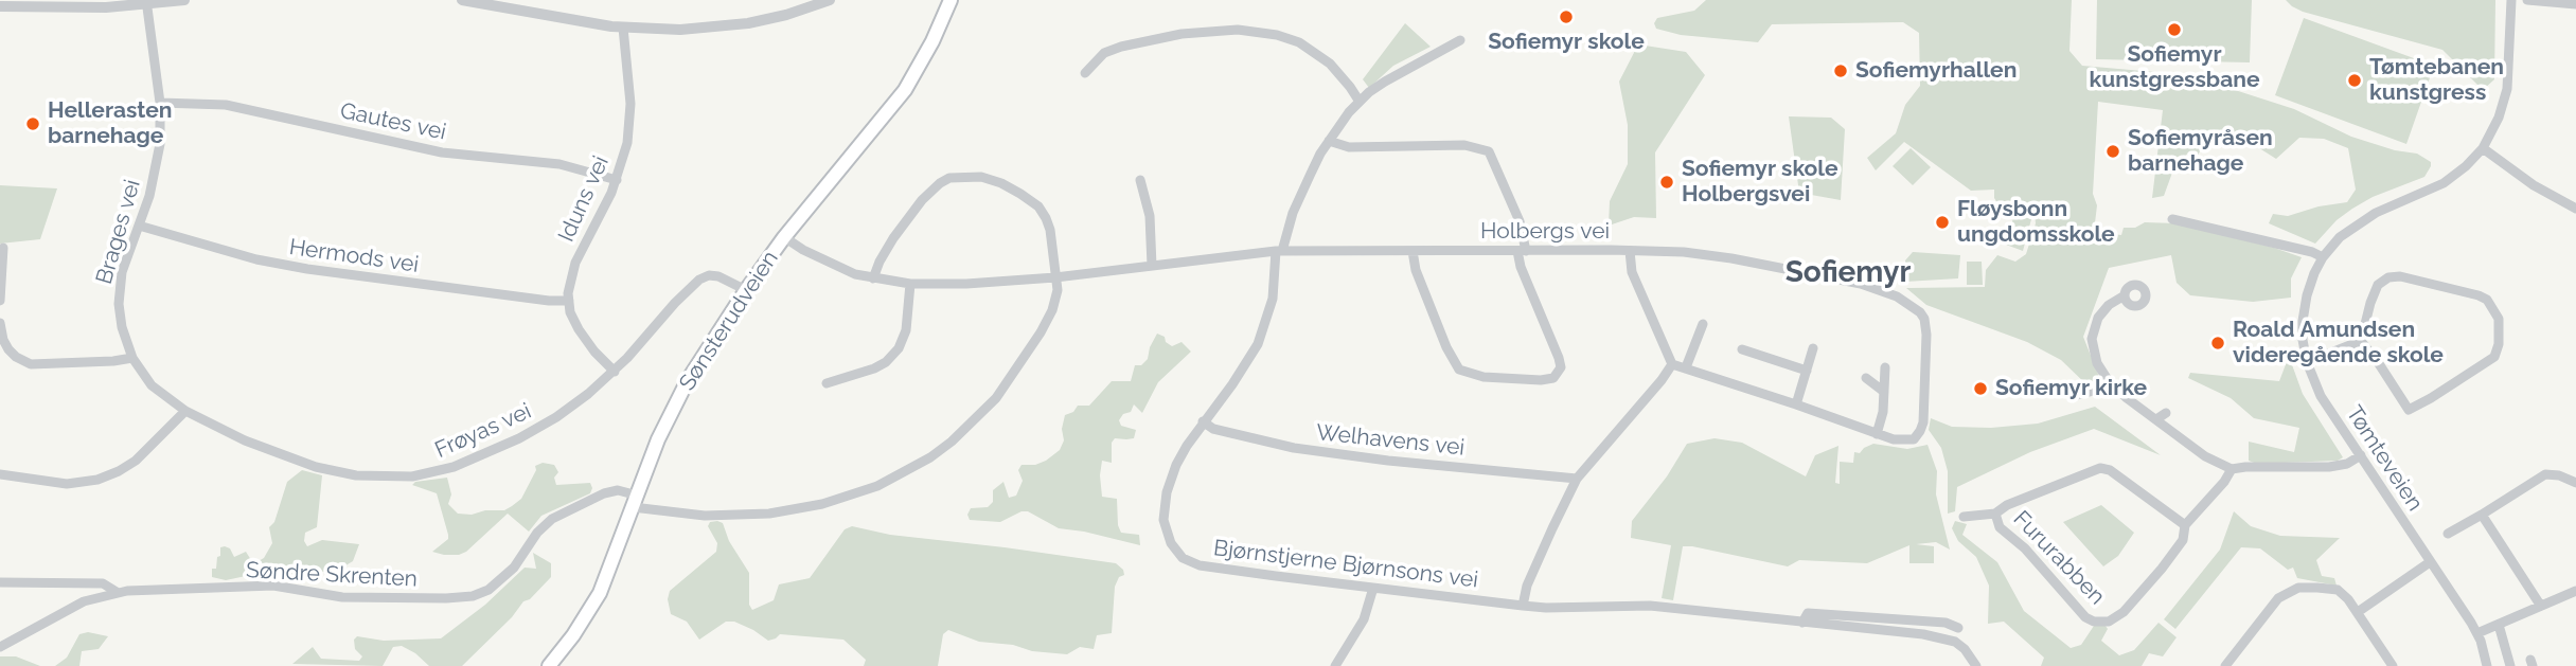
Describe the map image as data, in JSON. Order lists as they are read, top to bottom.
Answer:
{
  "streets": {
    "main road": ["Sønsterudveien"],
    "street": [
      "Gautes vei",
      "Iduns vei",
      "Brages vei",
      "Holbergs vei",
      "Hermods vei",
      "Frøyas vei",
      "Welhavens vei",
      "Tømteveien",
      "Fururabben",
      "Bjørnstjerne Bjørnsons vei",
      "Søndre Skrenten"
    ]
  },
  "crossings": [
    ["Gautes vei", "Iduns vei"],
    ["Gautes vei", "Brages vei"],
    ["Iduns vei", "Hermods vei"],
    ["Brages vei", "Hermods vei"],
    ["Brages vei", "Frøyas vei"],
    ["Holbergs vei", "Sønsterudveien"],
    ["Holbergs vei", "Bjørnstjerne Bjørnsons vei"],
    ["Holbergs vei", "Søndre Skrenten"],
    ["Sønsterudveien", "Frøyas vei"],
    ["Sønsterudveien", "Søndre Skrenten"],
    ["Welhavens vei", "Bjørnstjerne Bjørnsons vei"]
  ],
  "districts": ["Sofiemyr"],
  "places": [
    "Sofiemyr skole",
    "Sofiemyr kunstgressbane",
    "Sofiemyrhallen",
    "Tømtebanen kunstgress",
    "Hellerasten barnehage",
    "Sofiemyråsen barnehage",
    "Sofiemyr skole Holbergsvei",
    "Fløysbonn ungdomsskole",
    "Roald Amundsen videregående skole",
    "Sofiemyr kirke"
  ]
}
